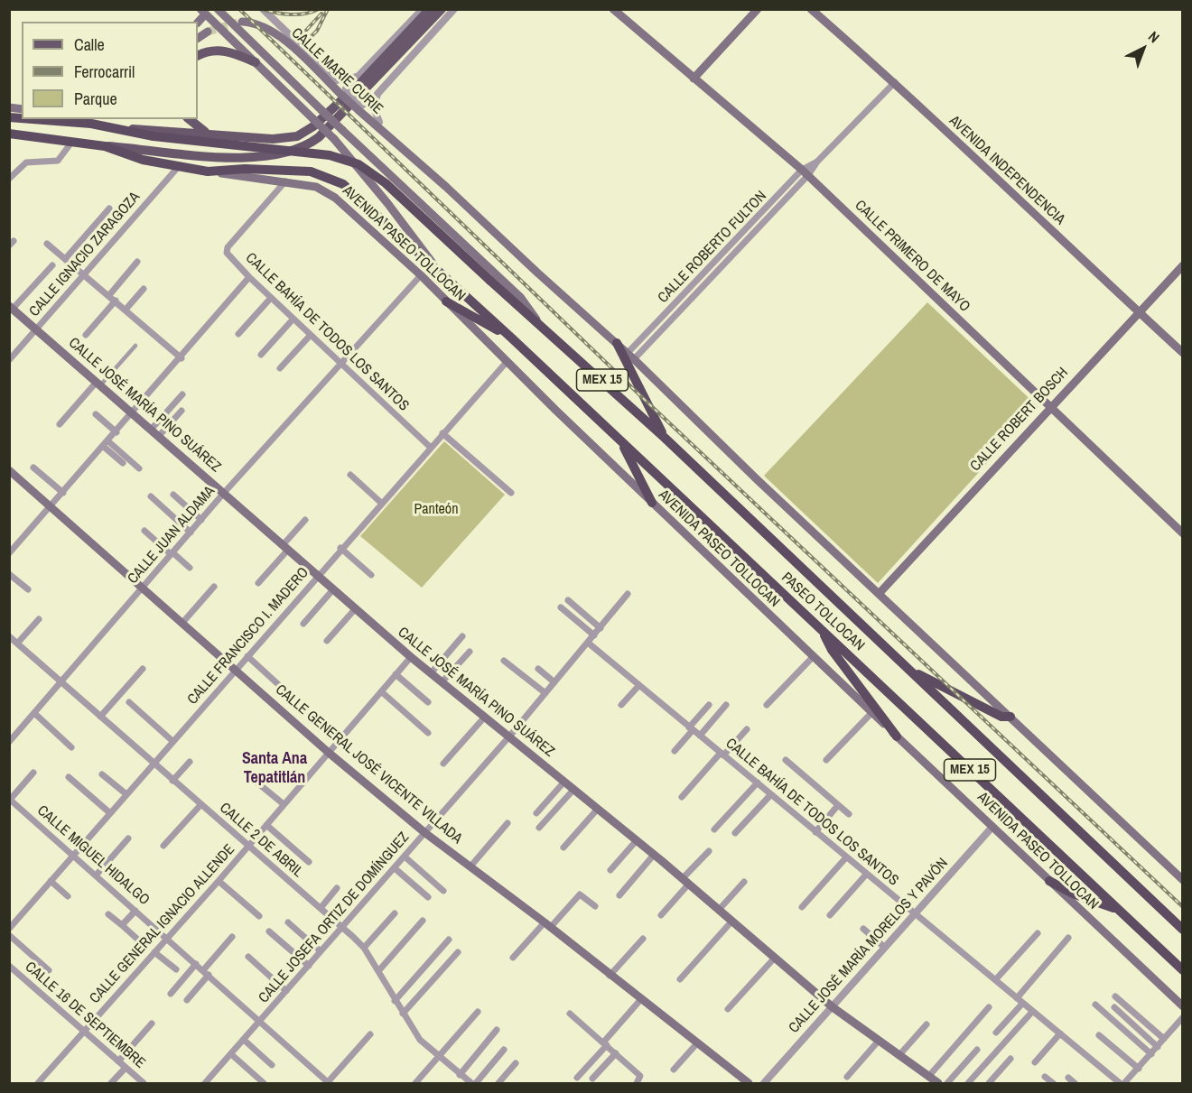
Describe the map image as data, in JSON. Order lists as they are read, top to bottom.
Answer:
{
  "streets": {
    "highway": ["AVENIDA PASEO TOLLOCAN", "MEX 15", "PASEO TOLLOCAN"],
    "main road": [
      "CALLE MARIE CURIE",
      "AVENIDA INDEPENDENCIA",
      "CALLE PRIMERO DE MAYO",
      "CALLE JOSÉ MARÍA PINO SUÁREZ",
      "CALLE ROBERT BOSCH",
      "CALLE GENERAL JOSÉ VICENTE VILLADA"
    ],
    "street": [
      "CALLE ROBERTO FULTON",
      "CALLE IGNACIO ZARAGOZA",
      "CALLE BAHÍA DE TODOS LOS SANTOS",
      "CALLE JUAN ALDAMA",
      "CALLE FRANCISCO I. MADERO",
      "CALLE 2 DE ABRIL",
      "CALLE MIGUEL HIDALGO",
      "CALLE JOSEFA ORTIZ DE DOMÍNGUEZ",
      "CALLE GENERAL IGNACIO ALLENDE",
      "CALLE JOSÉ MARÍA MORELOS Y PAVÓN",
      "CALLE 16 DE SEPTIEMBRE"
    ]
  },
  "crossings": [
    ["AVENIDA INDEPENDENCIA", "CALLE ROBERTO FULTON"],
    ["AVENIDA INDEPENDENCIA", "CALLE ROBERT BOSCH"],
    ["AVENIDA PASEO TOLLOCAN", "CALLE IGNACIO ZARAGOZA"],
    ["AVENIDA PASEO TOLLOCAN", "CALLE BAHÍA DE TODOS LOS SANTOS"],
    ["AVENIDA PASEO TOLLOCAN", "MEX 15"],
    ["AVENIDA PASEO TOLLOCAN", "CALLE JUAN ALDAMA"],
    ["AVENIDA PASEO TOLLOCAN", "PASEO TOLLOCAN"],
    ["AVENIDA PASEO TOLLOCAN", "CALLE FRANCISCO I. MADERO"],
    ["AVENIDA PASEO TOLLOCAN", "CALLE JOSÉ MARÍA MORELOS Y PAVÓN"],
    ["CALLE ROBERTO FULTON", "CALLE PRIMERO DE MAYO"],
    ["CALLE IGNACIO ZARAGOZA", "CALLE JOSÉ MARÍA PINO SUÁREZ"],
    ["CALLE PRIMERO DE MAYO", "CALLE ROBERT BOSCH"],
    ["CALLE BAHÍA DE TODOS LOS SANTOS", "CALLE JUAN ALDAMA"],
    ["CALLE BAHÍA DE TODOS LOS SANTOS", "CALLE FRANCISCO I. MADERO"],
    ["CALLE BAHÍA DE TODOS LOS SANTOS", "CALLE JOSEFA ORTIZ DE DOMÍNGUEZ"],
    ["CALLE BAHÍA DE TODOS LOS SANTOS", "CALLE JOSÉ MARÍA MORELOS Y PAVÓN"],
    ["MEX 15", "PASEO TOLLOCAN"],
    ["CALLE JOSÉ MARÍA PINO SUÁREZ", "CALLE JUAN ALDAMA"],
    ["CALLE JOSÉ MARÍA PINO SUÁREZ", "CALLE FRANCISCO I. MADERO"],
    ["CALLE JOSÉ MARÍA PINO SUÁREZ", "CALLE JOSEFA ORTIZ DE DOMÍNGUEZ"],
    ["CALLE JOSÉ MARÍA PINO SUÁREZ", "CALLE GENERAL IGNACIO ALLENDE"],
    ["CALLE JOSÉ MARÍA PINO SUÁREZ", "CALLE JOSÉ MARÍA MORELOS Y PAVÓN"],
    ["CALLE JUAN ALDAMA", "CALLE GENERAL JOSÉ VICENTE VILLADA"],
    ["CALLE JUAN ALDAMA", "CALLE 2 DE ABRIL"],
    ["CALLE FRANCISCO I. MADERO", "CALLE GENERAL JOSÉ VICENTE VILLADA"],
    ["CALLE FRANCISCO I. MADERO", "CALLE 2 DE ABRIL"],
    ["CALLE FRANCISCO I. MADERO", "CALLE MIGUEL HIDALGO"],
    ["CALLE GENERAL JOSÉ VICENTE VILLADA", "CALLE JOSEFA ORTIZ DE DOMÍNGUEZ"],
    ["CALLE GENERAL JOSÉ VICENTE VILLADA", "CALLE GENERAL IGNACIO ALLENDE"],
    ["CALLE 2 DE ABRIL", "CALLE JOSEFA ORTIZ DE DOMÍNGUEZ"],
    ["CALLE 2 DE ABRIL", "CALLE GENERAL IGNACIO ALLENDE"],
    ["CALLE MIGUEL HIDALGO", "CALLE JOSEFA ORTIZ DE DOMÍNGUEZ"],
    ["CALLE MIGUEL HIDALGO", "CALLE GENERAL IGNACIO ALLENDE"],
    ["CALLE GENERAL IGNACIO ALLENDE", "CALLE 16 DE SEPTIEMBRE"]
  ],
  "districts": ["Santa Ana Tepatitlán"],
  "parks": ["Panteón"],
  "legend": ["Calle", "Ferrocarril", "Parque"],
  "north": "top right"
}
